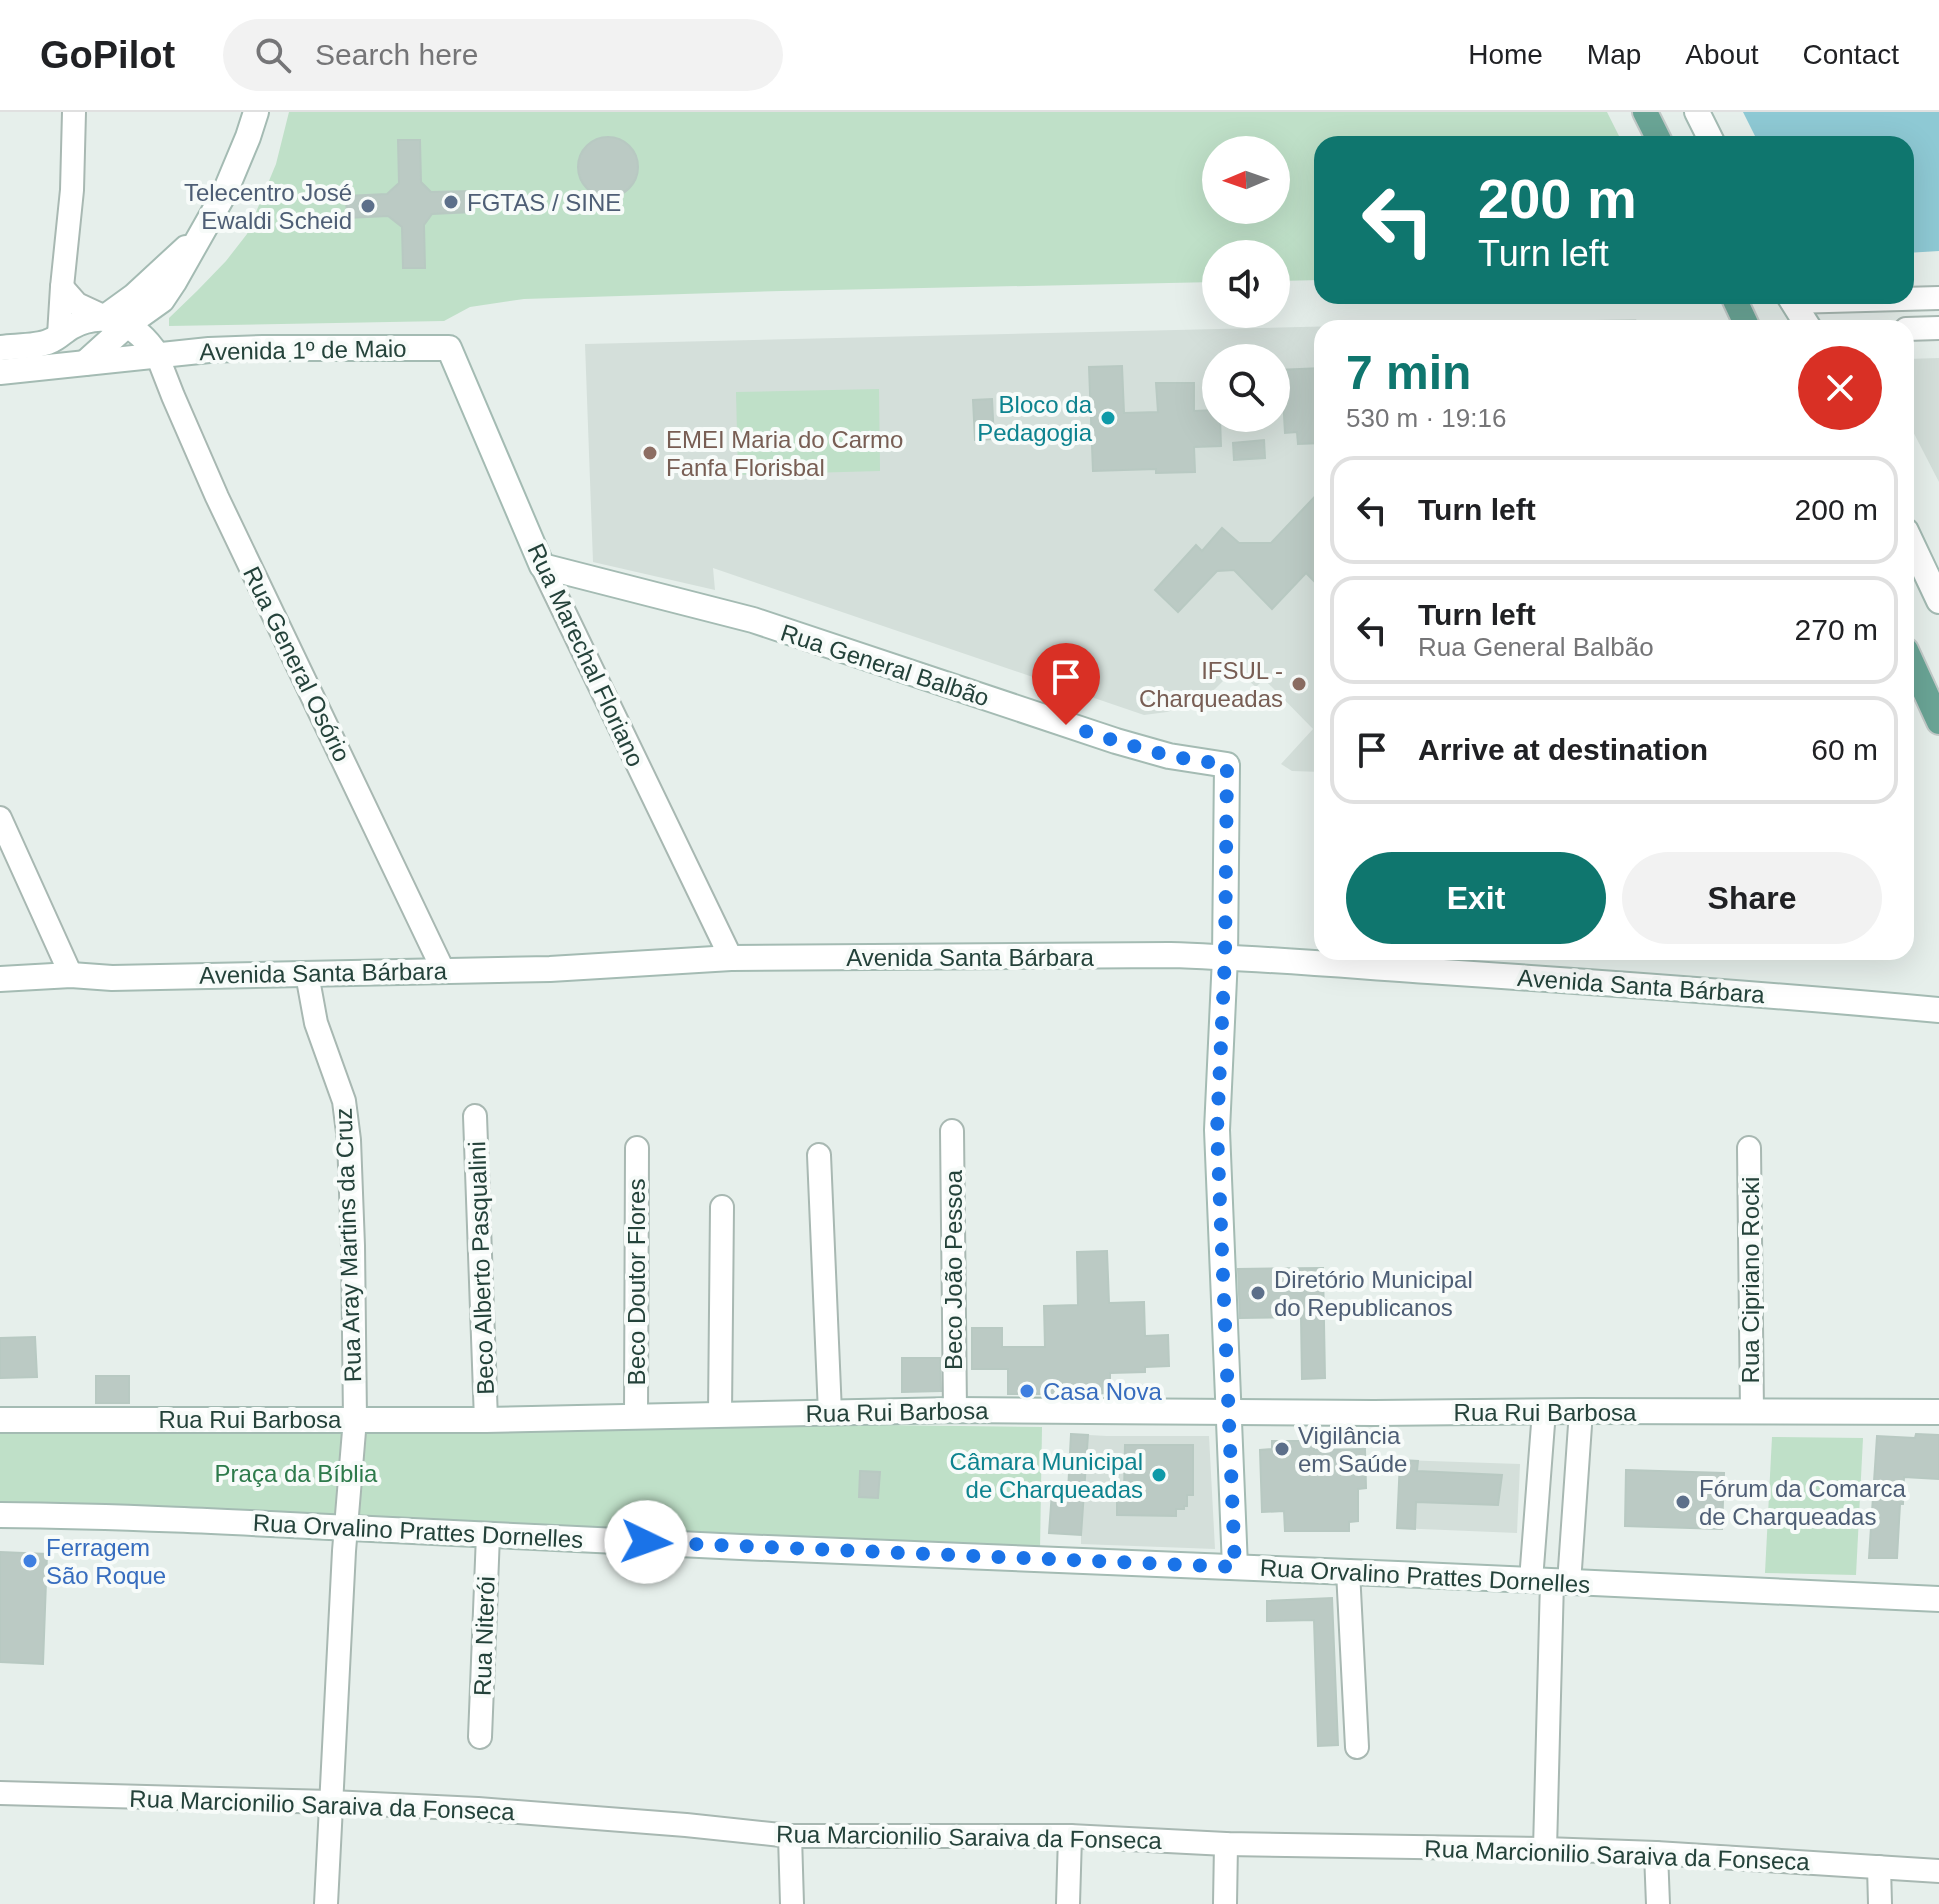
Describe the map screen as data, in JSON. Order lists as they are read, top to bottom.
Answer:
{
  "streets": {
    "street": [
      "Avenida 1º de Maio",
      "Rua Marechal Floriano",
      "Rua General Osório",
      "Rua General Balbão",
      "Avenida Santa Bárbara",
      "Rua Aray Martins da Cruz",
      "Beco Alberto Pasqualini",
      "Beco João Pessoa",
      "Rua Cipriano Rocki",
      "Beco Doutor Flores",
      "Rua Rui Barbosa",
      "Rua Orvalino Prattes Dornelles",
      "Rua Niterói",
      "Rua Marcionilio Saraiva da Fonseca"
    ]
  },
  "crossings": [
    ["Avenida 1º de Maio", "Rua Marechal Floriano"],
    ["Avenida 1º de Maio", "Rua General Osório"],
    ["Rua Marechal Floriano", "Rua General Balbão"],
    ["Rua Marechal Floriano", "Avenida Santa Bárbara"],
    ["Rua General Osório", "Avenida Santa Bárbara"],
    ["Rua General Balbão", "Avenida Santa Bárbara"],
    ["Avenida Santa Bárbara", "Rua Aray Martins da Cruz"],
    ["Rua Aray Martins da Cruz", "Rua Rui Barbosa"],
    ["Rua Aray Martins da Cruz", "Rua Orvalino Prattes Dornelles"],
    ["Rua Aray Martins da Cruz", "Rua Marcionilio Saraiva da Fonseca"],
    ["Beco Alberto Pasqualini", "Rua Rui Barbosa"],
    ["Beco João Pessoa", "Rua Rui Barbosa"],
    ["Rua Cipriano Rocki", "Rua Rui Barbosa"],
    ["Beco Doutor Flores", "Rua Rui Barbosa"],
    ["Rua Orvalino Prattes Dornelles", "Rua Niterói"]
  ],
  "parks": ["Praça da Bíblia"],
  "places": [
    "FGTAS / SINE",
    "Telecentro José Ewaldi Scheid",
    "Bloco da Pedagogia",
    "EMEI Maria do Carmo Fanfa Florisbal",
    "IFSUL - Charqueadas",
    "Diretório Municipal do Republicanos",
    "Casa Nova",
    "Vigilância em Saúde",
    "Câmara Municipal de Charqueadas",
    "Fórum da Comarca de Charqueadas",
    "Ferragem São Roque"
  ],
  "north": "left",
  "page": {
    "header": "GoPilot",
    "search": "Search here",
    "nav": [
      "Home",
      "Map",
      "About",
      "Contact"
    ],
    "turn": ["200 m", "Turn left"],
    "heading": ["7 min", "530 m · 19:16"],
    "list": [
      {
        "name": "Turn left",
        "value": "200 m"
      },
      {
        "name": "Turn left",
        "note": "Rua General Balbão",
        "value": "270 m"
      },
      {
        "name": "Arrive at destination",
        "value": "60 m"
      }
    ],
    "buttons": ["Exit", "Share"]
  }
}
